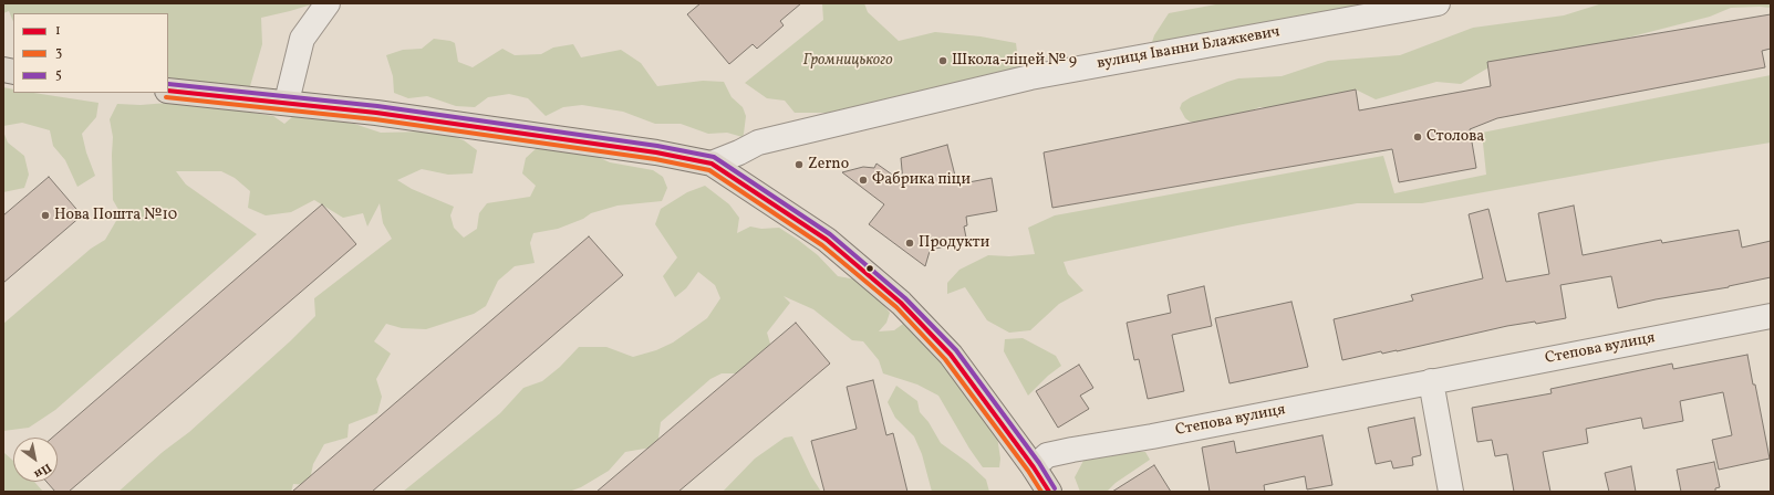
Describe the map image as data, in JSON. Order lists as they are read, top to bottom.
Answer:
{
  "streets": {
    "street": ["вулиця Іванни Блажкевич", "Степова вулиця"]
  },
  "parks": ["Громницького"],
  "places": [
    "Школа-ліцей № 9",
    "Столова",
    "Zerno",
    "Фабрика піци",
    "Нова Пошта №10",
    "Продукти"
  ],
  "lines": ["transit line 5", "transit line 1", "transit line 3"],
  "legend": ["1", "3", "5"],
  "north": "bottom right"
}
